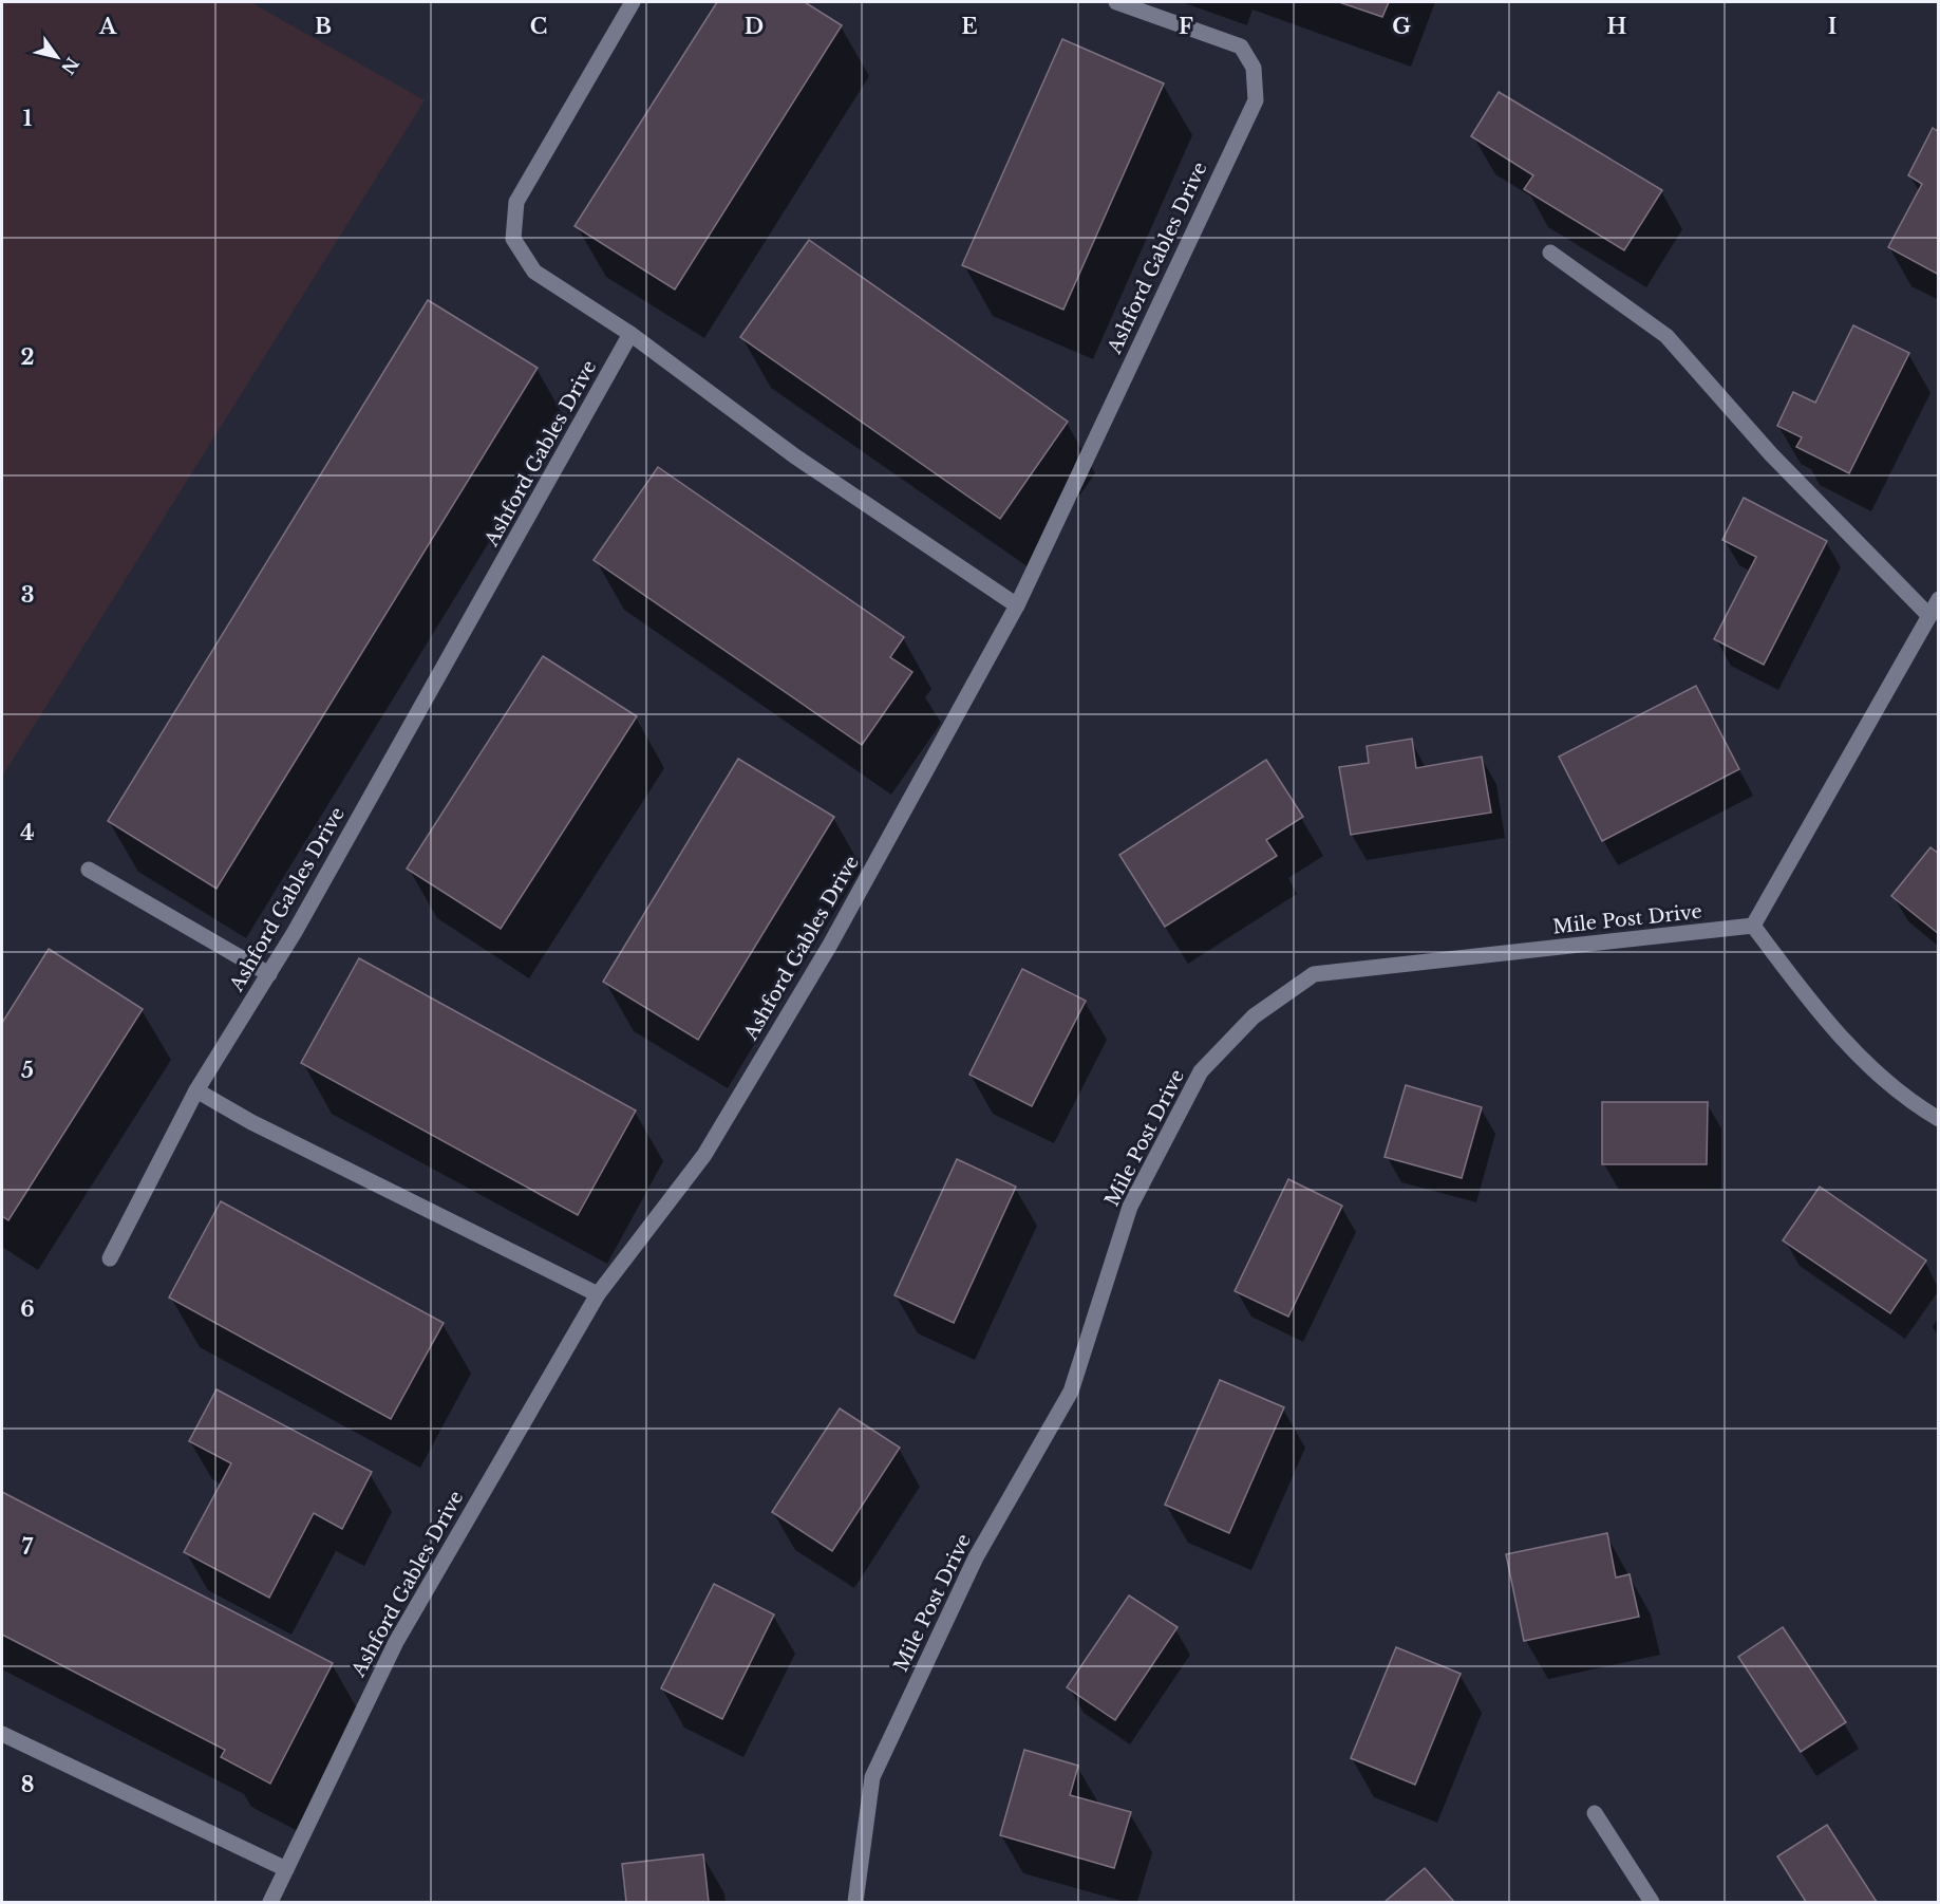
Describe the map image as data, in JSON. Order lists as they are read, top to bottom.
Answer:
{
  "streets": {
    "street": ["Ashford Gables Drive", "Mile Post Drive"]
  },
  "north": "bottom right",
  "grid": {
    "columns": [
      "A",
      "B",
      "C",
      "D",
      "E",
      "F",
      "G",
      "H",
      "I"
    ],
    "rows": [
      "1",
      "2",
      "3",
      "4",
      "5",
      "6",
      "7",
      "8"
    ]
  }
}
